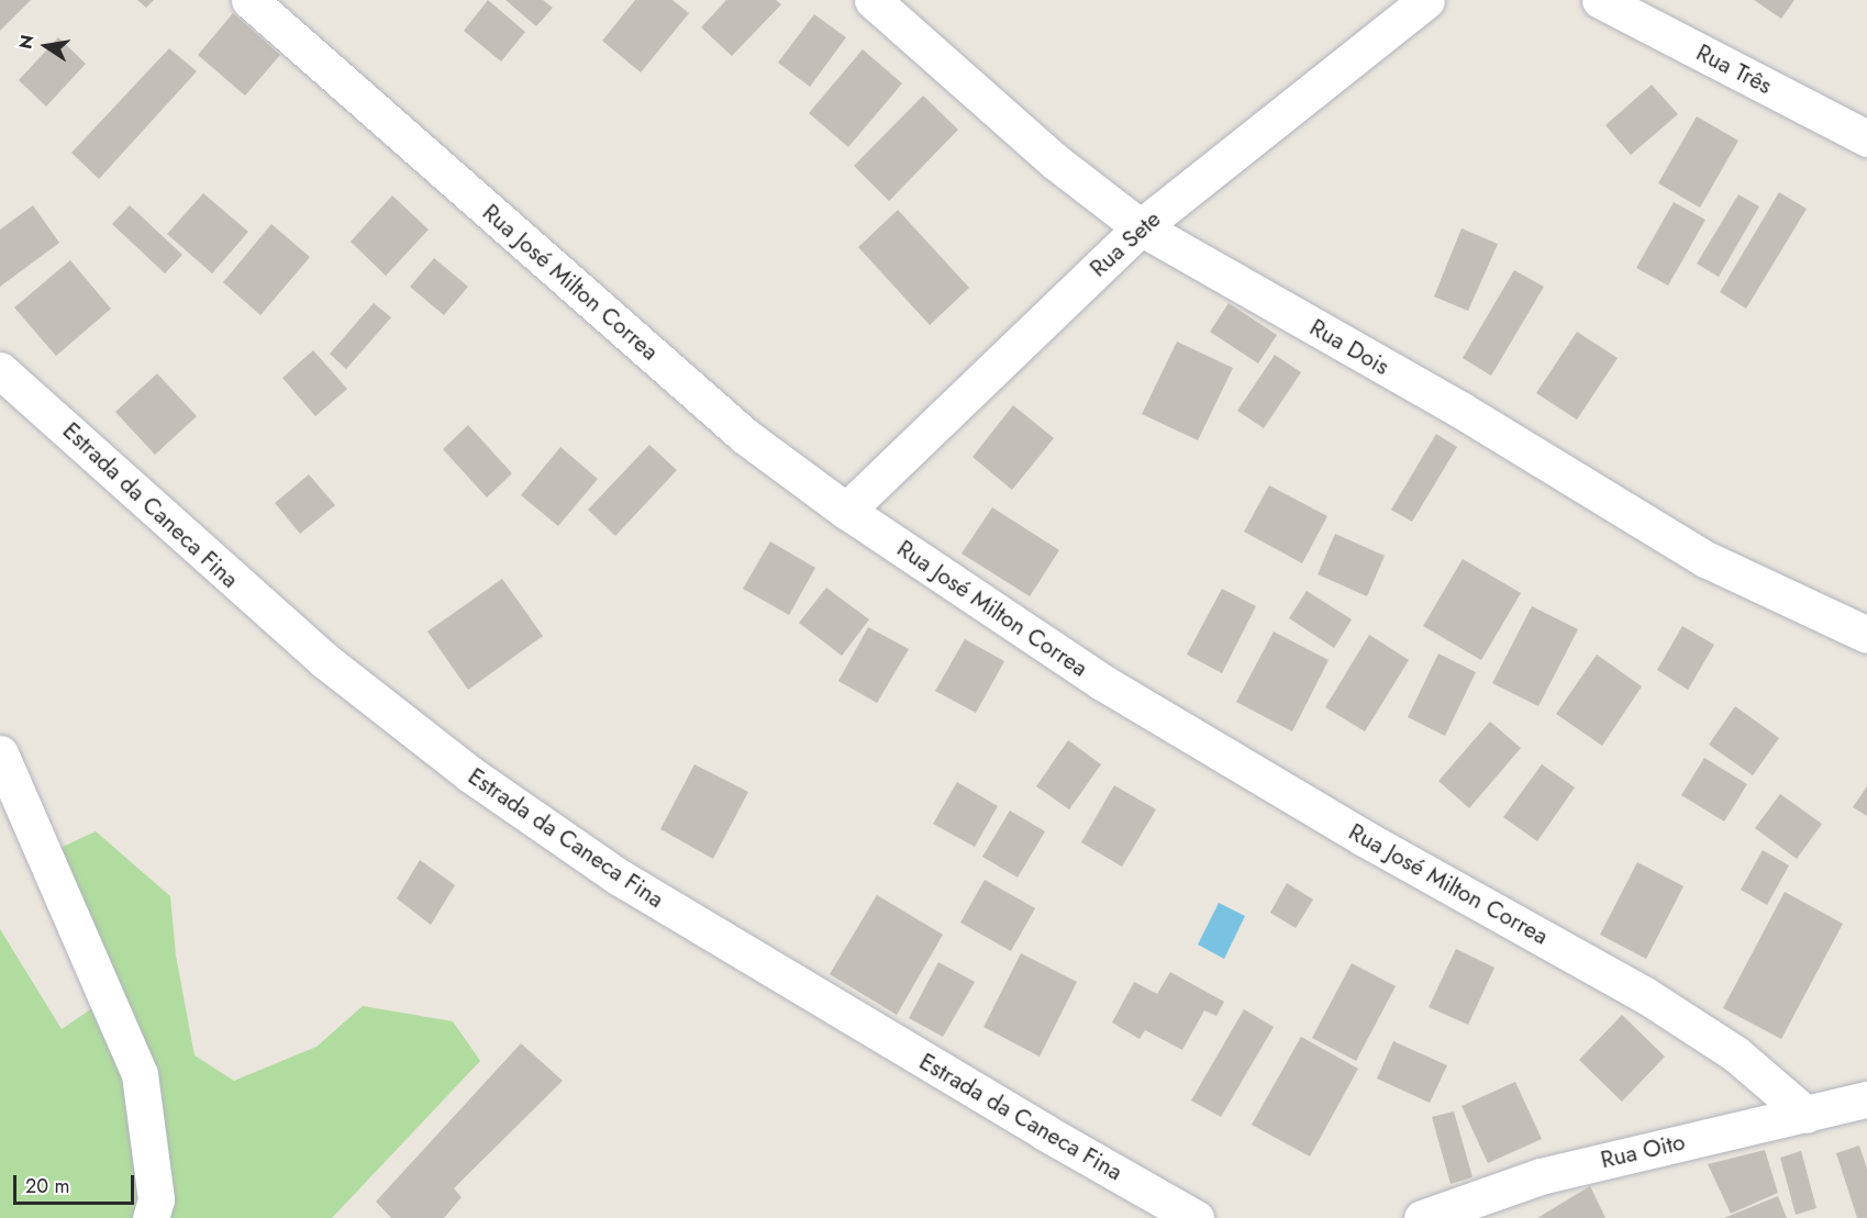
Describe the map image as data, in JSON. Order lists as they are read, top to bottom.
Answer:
{
  "streets": {
    "street": [
      "Rua Três",
      "Rua Sete",
      "Rua José Milton Correa",
      "Rua Dois",
      "Estrada da Caneca Fina",
      "Rua Oito"
    ]
  },
  "crossings": [
    ["Rua Sete", "Rua José Milton Correa"],
    ["Rua Sete", "Rua Dois"],
    ["Rua José Milton Correa", "Rua Oito"]
  ],
  "scale_bar": "20 m",
  "north": "left"
}
